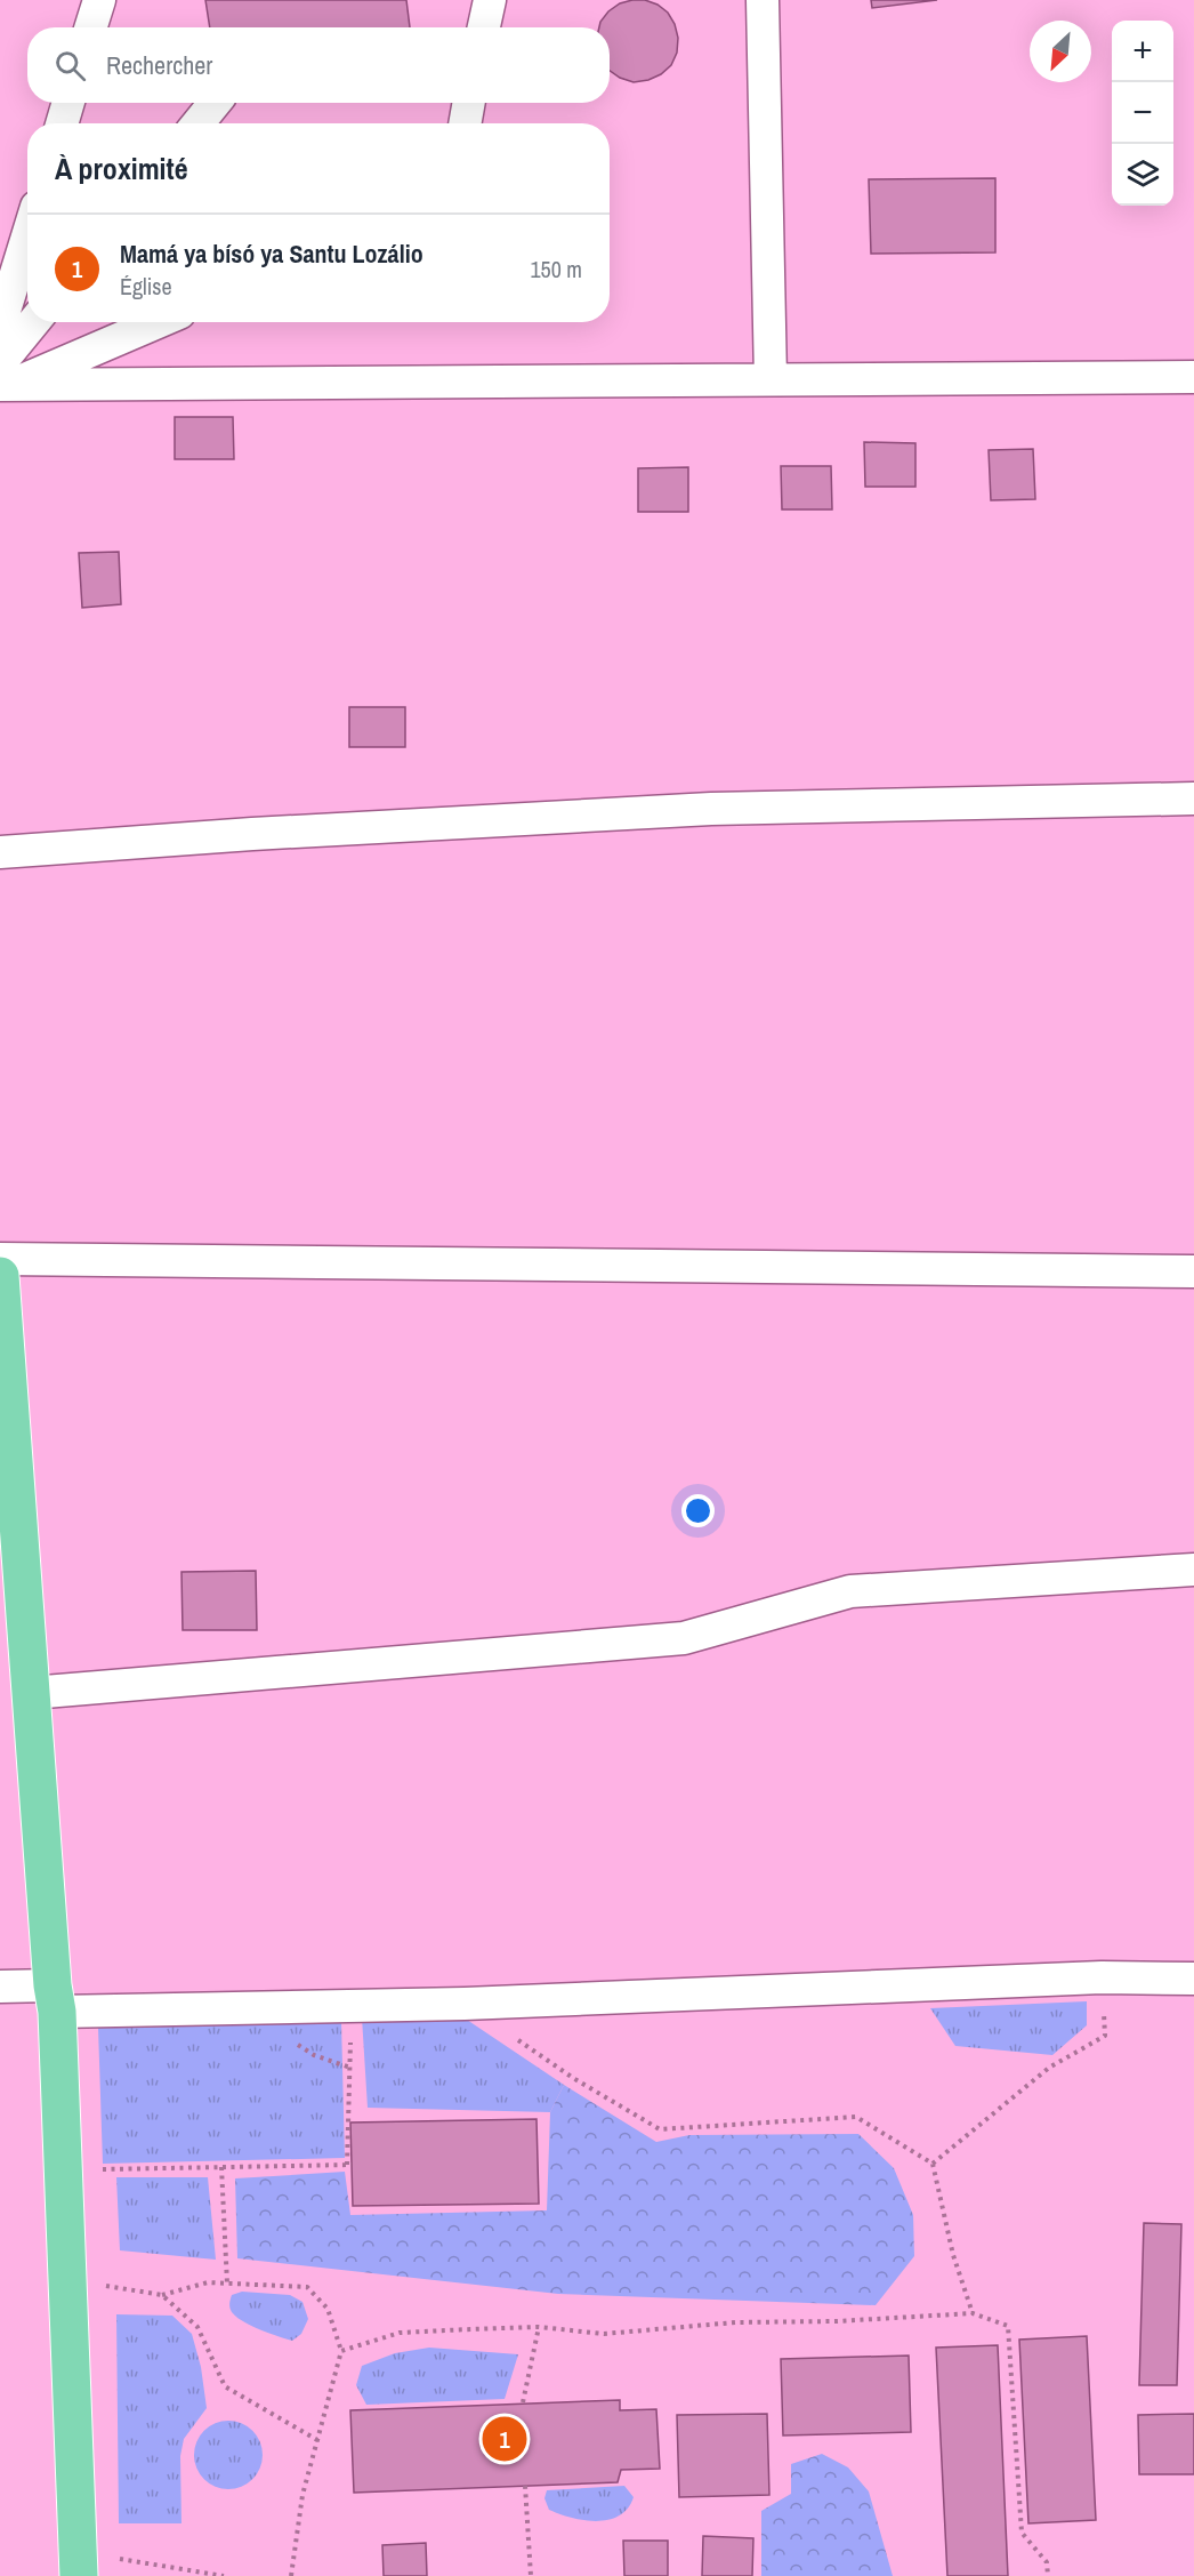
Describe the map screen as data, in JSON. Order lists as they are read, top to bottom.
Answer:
{
  "north": "bottom left",
  "page": {
    "map_buttons": ["+", "−"],
    "search": "Rechercher",
    "heading": "À proximité",
    "list": [
      {
        "mark": "1",
        "name": "Mamá ya bísó ya Santu Lozálio",
        "note": "Église",
        "value": "150 m"
      }
    ],
    "pins": "1"
  }
}
